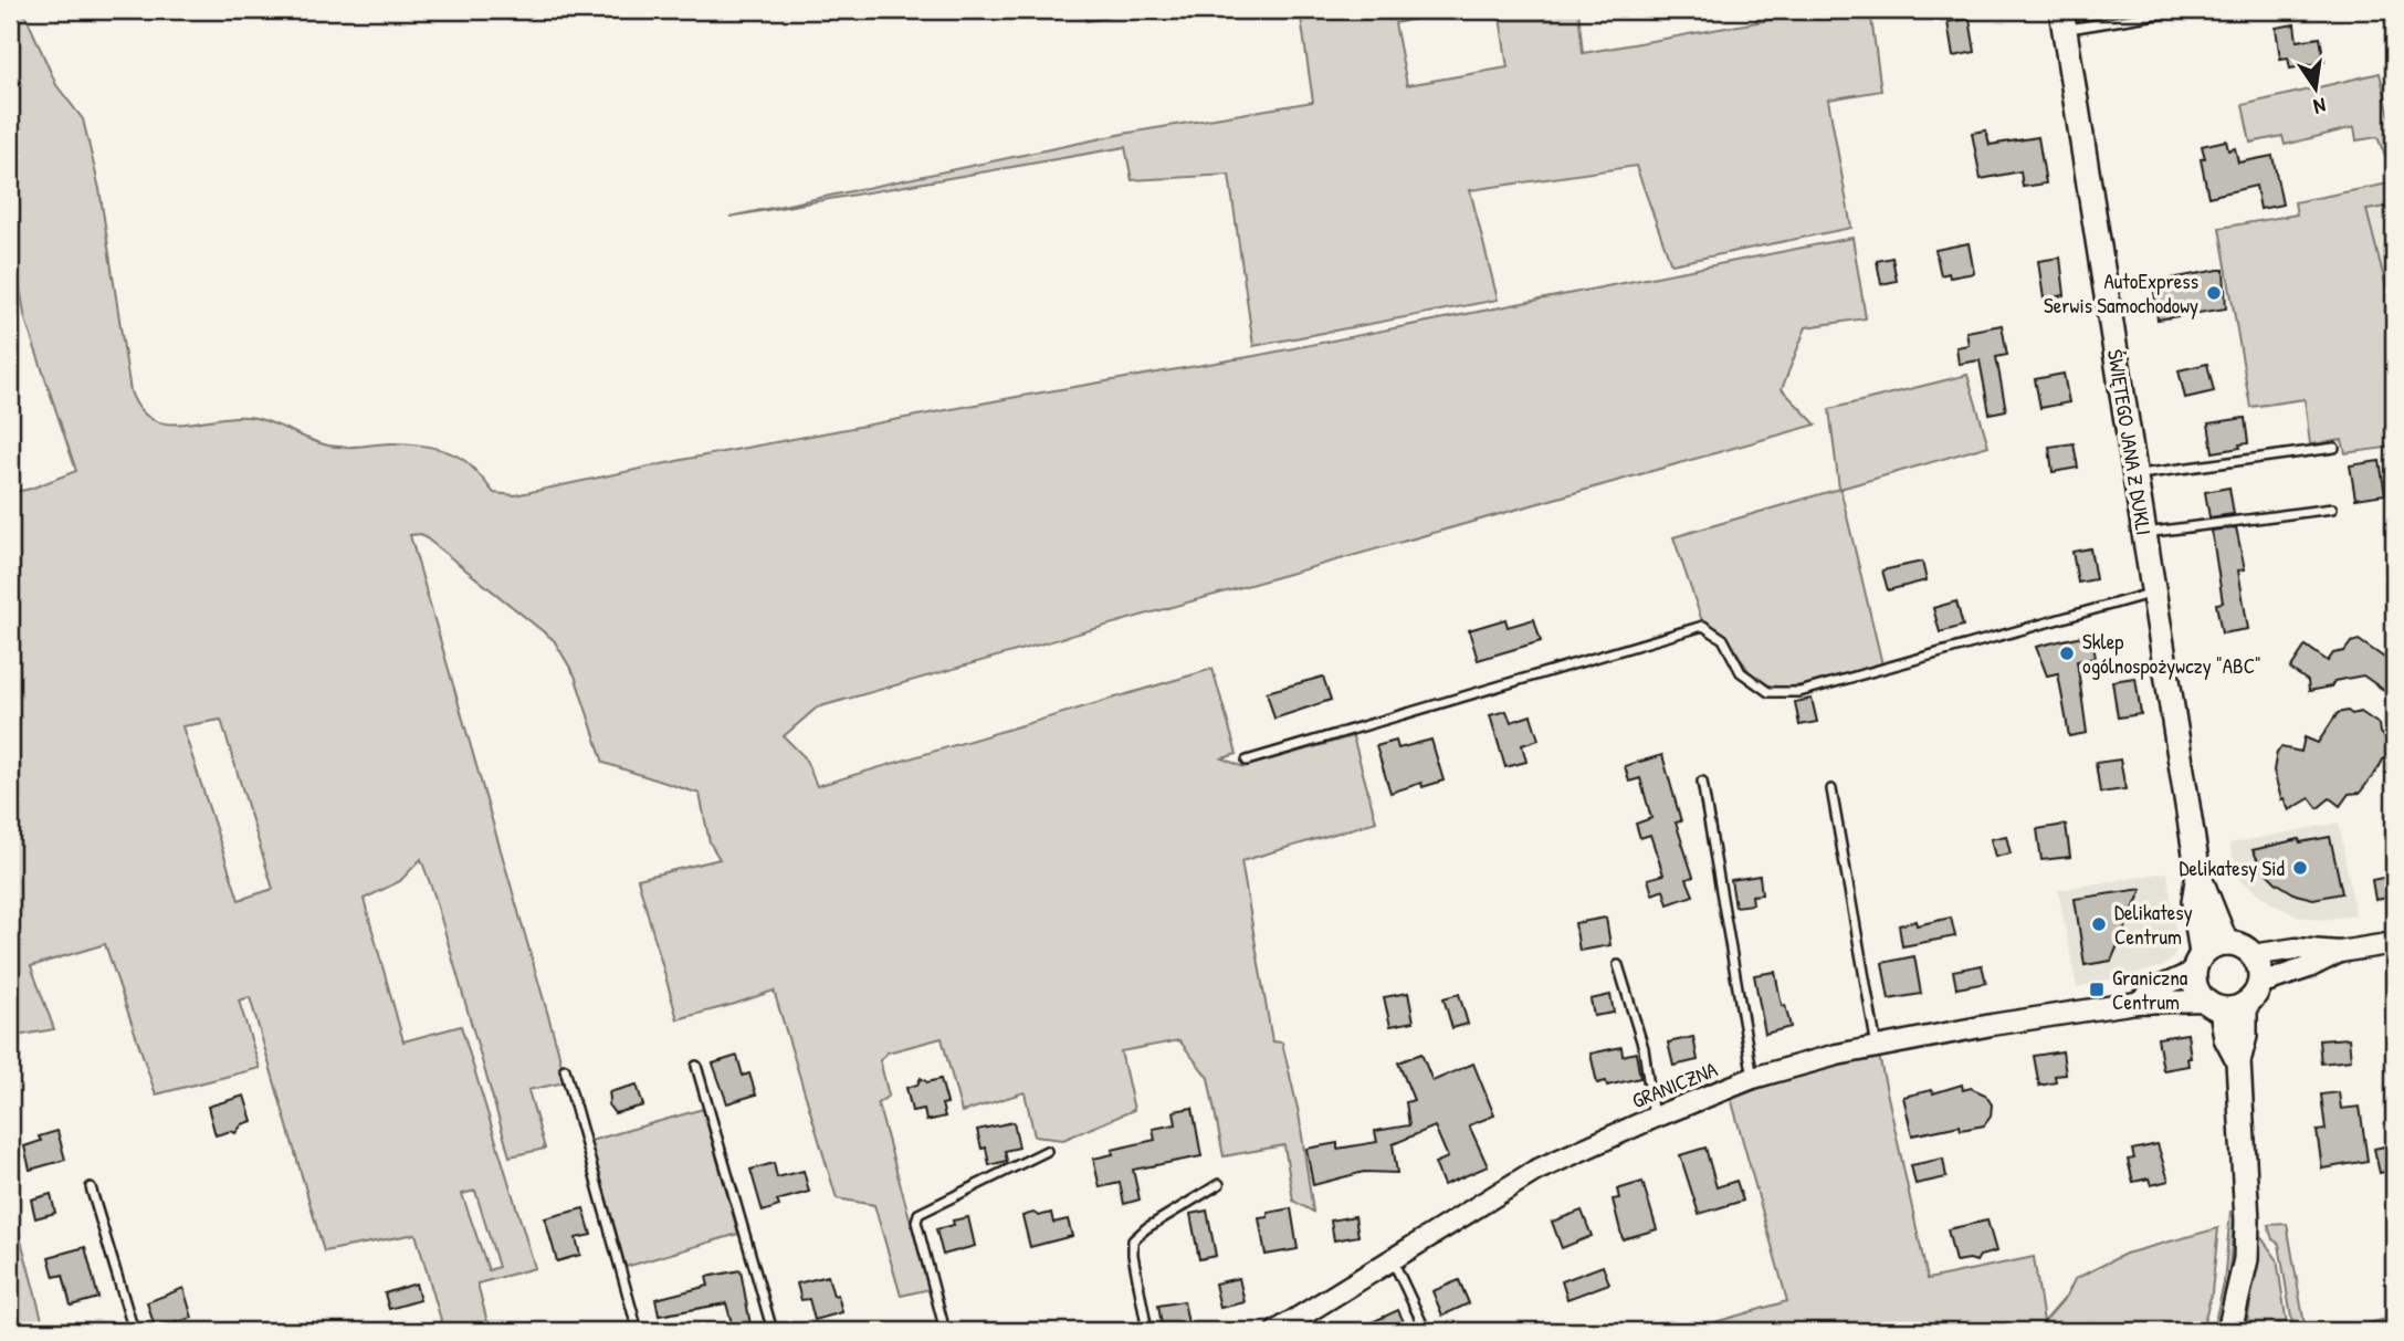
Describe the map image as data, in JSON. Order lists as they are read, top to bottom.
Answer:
{
  "streets": {
    "main road": ["ŚWIĘTEGO JANA Z DUKLI"],
    "street": ["GRANICZNA"]
  },
  "crossings": [
    ["ŚWIĘTEGO JANA Z DUKLI", "GRANICZNA"]
  ],
  "places": {
    "other": [
      "AutoExpress Serwis Samochodowy",
      "Sklep ogólnospożywczy \"ABC\"",
      "Delikatesy Sid",
      "Delikatesy Centrum"
    ],
    "transit": ["Graniczna Centrum"]
  },
  "north": "bottom"
}
